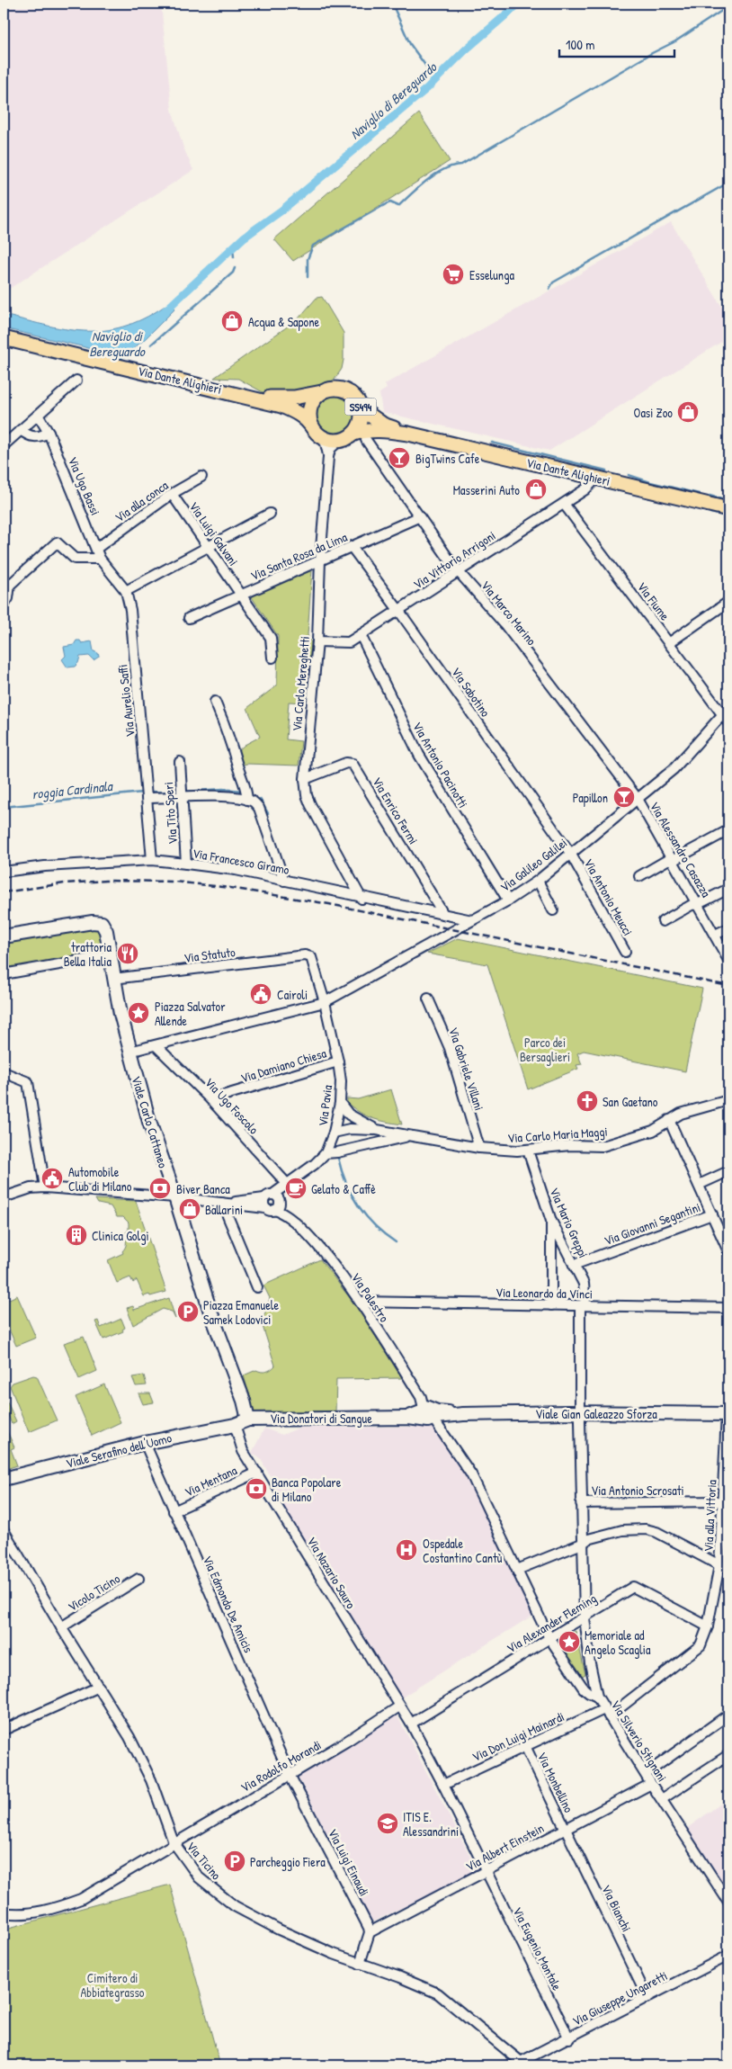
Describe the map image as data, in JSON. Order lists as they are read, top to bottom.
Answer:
{
  "streets": {
    "main road": ["Via Dante Alighieri", "SS494"],
    "street": [
      "Via Ugo Bassi",
      "Via alla conca",
      "Via Luigi Galvani",
      "Via Santa Rosa da Lima",
      "Via Vittorio Arrigoni",
      "Via Fiume",
      "Via Marco Marino",
      "Via Carlo Mereghetti",
      "Via Sabotino",
      "Via Aurelio Saffi",
      "Via Antonio Pacinotti",
      "Via Enrico Fermi",
      "Via Tito Speri",
      "Via Alessandro Casazza",
      "Via Francesco Giramo",
      "Via Galileo Galilei",
      "Via Antonio Meucci",
      "Via Statuto",
      "Via Damiano Chiesa",
      "Via Gabriele Villani",
      "Via Ugo Foscolo",
      "Via Pavia",
      "Viale Carlo Cattaneo",
      "Via Carlo Maria Maggi",
      "Via Mario Greppi",
      "Via Giovanni Segantini",
      "Via Leonardo da Vinci",
      "Via Palestro",
      "Viale Gian Galeazzo Sforza",
      "Via Donatori di Sangue",
      "Viale Serafino dell'Uomo",
      "Via Mentana",
      "Via Antonio Scrosati",
      "Via alla Vittoria",
      "Via Nazario Sauro",
      "Vicolo Ticino",
      "Via Edmondo De Amicis",
      "Via Alexander Fleming",
      "Via Don Luigi Mainardi",
      "Via Silverio Stignani",
      "Via Rodolfo Morandi",
      "Via Monbellino",
      "Via Albert Einstein",
      "Via Ticino",
      "Via Luigi Einaudi",
      "Via Bianchi",
      "Via Eugenio Montale",
      "Via Giuseppe Ungaretti"
    ]
  },
  "crossings": [
    ["Via Dante Alighieri", "SS494"],
    ["Via Dante Alighieri", "Via Vittorio Arrigoni"],
    ["Via Dante Alighieri", "Via Carlo Mereghetti"],
    ["SS494", "Via Carlo Mereghetti"],
    ["Via Ugo Bassi", "Via alla conca"],
    ["Via Ugo Bassi", "Via Aurelio Saffi"],
    ["Via alla conca", "Via Luigi Galvani"],
    ["Via alla conca", "Via Aurelio Saffi"],
    ["Via Luigi Galvani", "Via Santa Rosa da Lima"],
    ["Via Santa Rosa da Lima", "Via Marco Marino"],
    ["Via Santa Rosa da Lima", "Via Carlo Mereghetti"],
    ["Via Santa Rosa da Lima", "Via Sabotino"],
    ["Via Vittorio Arrigoni", "Via Fiume"],
    ["Via Vittorio Arrigoni", "Via Marco Marino"],
    ["Via Vittorio Arrigoni", "Via Carlo Mereghetti"],
    ["Via Vittorio Arrigoni", "Via Sabotino"],
    ["Via Vittorio Arrigoni", "Via Antonio Pacinotti"],
    ["Via Fiume", "Via Galileo Galilei"],
    ["Via Marco Marino", "Via Alessandro Casazza"],
    ["Via Marco Marino", "Via Galileo Galilei"],
    ["Via Carlo Mereghetti", "Via Enrico Fermi"],
    ["Via Carlo Mereghetti", "Via Francesco Giramo"],
    ["Via Sabotino", "Via Galileo Galilei"],
    ["Via Sabotino", "Via Antonio Meucci"],
    ["Via Aurelio Saffi", "Via Francesco Giramo"],
    ["Via Antonio Pacinotti", "Via Galileo Galilei"],
    ["Via Enrico Fermi", "Via Francesco Giramo"],
    ["Via Tito Speri", "Via Francesco Giramo"],
    ["Via Alessandro Casazza", "Via Galileo Galilei"],
    ["Via Francesco Giramo", "Via Galileo Galilei"],
    ["Via Galileo Galilei", "Via Antonio Meucci"],
    ["Via Galileo Galilei", "Via Ugo Foscolo"],
    ["Via Galileo Galilei", "Via Pavia"],
    ["Via Galileo Galilei", "Viale Carlo Cattaneo"],
    ["Via Statuto", "Via Pavia"],
    ["Via Statuto", "Viale Carlo Cattaneo"],
    ["Via Damiano Chiesa", "Via Ugo Foscolo"],
    ["Via Damiano Chiesa", "Via Pavia"],
    ["Via Gabriele Villani", "Via Carlo Maria Maggi"],
    ["Via Ugo Foscolo", "Via Pavia"],
    ["Via Pavia", "Viale Carlo Cattaneo"],
    ["Via Pavia", "Via Carlo Maria Maggi"],
    ["Via Pavia", "Via Palestro"],
    ["Viale Carlo Cattaneo", "Via Donatori di Sangue"],
    ["Via Carlo Maria Maggi", "Via Mario Greppi"],
    ["Via Mario Greppi", "Via Giovanni Segantini"],
    ["Via Mario Greppi", "Via Leonardo da Vinci"],
    ["Via Mario Greppi", "Viale Gian Galeazzo Sforza"],
    ["Via Mario Greppi", "Via Silverio Stignani"],
    ["Via Leonardo da Vinci", "Via Palestro"],
    ["Via Palestro", "Viale Gian Galeazzo Sforza"],
    ["Via Palestro", "Via Donatori di Sangue"],
    ["Via Palestro", "Via Alexander Fleming"],
    ["Via Palestro", "Via Silverio Stignani"],
    ["Viale Gian Galeazzo Sforza", "Via Donatori di Sangue"],
    ["Viale Gian Galeazzo Sforza", "Via alla Vittoria"],
    ["Viale Gian Galeazzo Sforza", "Via Silverio Stignani"],
    ["Via Donatori di Sangue", "Viale Serafino dell'Uomo"],
    ["Via Donatori di Sangue", "Via Nazario Sauro"],
    ["Viale Serafino dell'Uomo", "Via Nazario Sauro"],
    ["Viale Serafino dell'Uomo", "Via Edmondo De Amicis"],
    ["Via Mentana", "Via Nazario Sauro"],
    ["Via Mentana", "Via Edmondo De Amicis"],
    ["Via Antonio Scrosati", "Via alla Vittoria"],
    ["Via Antonio Scrosati", "Via Silverio Stignani"],
    ["Via alla Vittoria", "Via Alexander Fleming"],
    ["Via alla Vittoria", "Via Don Luigi Mainardi"],
    ["Via Nazario Sauro", "Via Alexander Fleming"],
    ["Via Nazario Sauro", "Via Don Luigi Mainardi"],
    ["Via Nazario Sauro", "Via Rodolfo Morandi"],
    ["Via Nazario Sauro", "Via Eugenio Montale"],
    ["Vicolo Ticino", "Via Ticino"],
    ["Via Edmondo De Amicis", "Via Rodolfo Morandi"],
    ["Via Edmondo De Amicis", "Via Luigi Einaudi"],
    ["Via Alexander Fleming", "Via Don Luigi Mainardi"],
    ["Via Alexander Fleming", "Via Silverio Stignani"],
    ["Via Don Luigi Mainardi", "Via Silverio Stignani"],
    ["Via Don Luigi Mainardi", "Via Monbellino"],
    ["Via Don Luigi Mainardi", "Via Eugenio Montale"],
    ["Via Silverio Stignani", "Via Albert Einstein"],
    ["Via Rodolfo Morandi", "Via Ticino"],
    ["Via Rodolfo Morandi", "Via Luigi Einaudi"],
    ["Via Monbellino", "Via Albert Einstein"],
    ["Via Monbellino", "Via Bianchi"],
    ["Via Albert Einstein", "Via Luigi Einaudi"],
    ["Via Albert Einstein", "Via Bianchi"],
    ["Via Albert Einstein", "Via Eugenio Montale"],
    ["Via Ticino", "Via Giuseppe Ungaretti"],
    ["Via Bianchi", "Via Giuseppe Ungaretti"],
    ["Via Eugenio Montale", "Via Giuseppe Ungaretti"]
  ],
  "water": ["Naviglio di Bereguardo", "roggia Cardinala"],
  "parks": ["Parco dei Bersaglieri", "Cimitero di Abbiategrasso"],
  "places": {
    "supermarket": ["Esselunga"],
    "shop": [
      "Acqua & Sapone",
      "Oasi Zoo",
      "Masserini Auto",
      "Ballarini"
    ],
    "bar": ["BigTwins Cafe", "Papillon"],
    "restaurant": ["trattoria Bella Italia"],
    "public building": ["Cairoli", "Automobile Club di Milano"],
    "place": ["Piazza Salvator Allende", "Memoriale ad Angelo Scaglia"],
    "church": ["San Gaetano"],
    "bank": ["Biver Banca", "Banca Popolare di Milano"],
    "cafe": ["Gelato & Caffè"],
    "building": ["Clinica Golgi"],
    "parking": ["Piazza Emanuele Samek Lodovici", "Parcheggio Fiera"],
    "hospital": ["Ospedale Costantino Cantù"],
    "school or university": ["ITIS E. Alessandrini"]
  },
  "scale_bar": "100 m"
}
